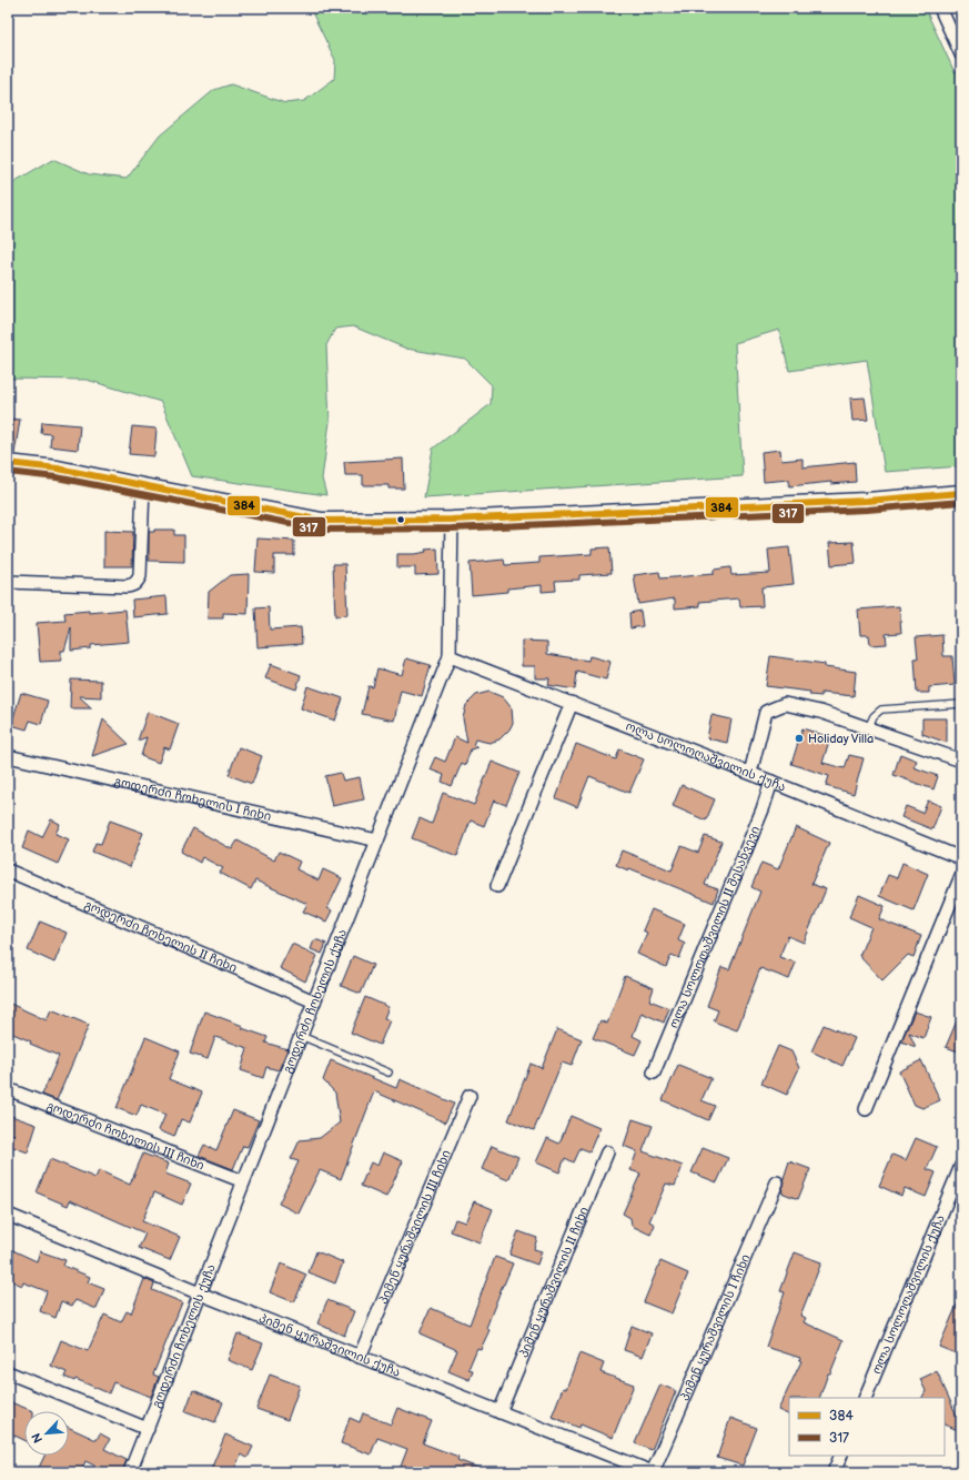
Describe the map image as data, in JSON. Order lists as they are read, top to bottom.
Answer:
{
  "streets": {
    "street": [
      "ოლა სოლოღაშვილის ქუჩა",
      "გოდერძი ჩოხელის I ჩიხი",
      "ოლა სოლოღაშვილის II შესახვევი",
      "გოდერძი ჩოხელის II ჩიხი",
      "გოდერძი ჩოხელის ქუჩა",
      "გოდერძი ჩოხელის III ჩიხი",
      "პიმენ ყურაშვილის III ჩიხი",
      "პიმენ ყურაშვილის II ჩიხი",
      "პიმენ ყურაშვილის I ჩიხი",
      "პიმენ ყურაშვილის ქუჩა"
    ]
  },
  "crossings": [
    ["ოლა სოლოღაშვილის ქუჩა", "ოლა სოლოღაშვილის II შესახვევი"],
    ["ოლა სოლოღაშვილის ქუჩა", "გოდერძი ჩოხელის ქუჩა"],
    ["გოდერძი ჩოხელის I ჩიხი", "გოდერძი ჩოხელის ქუჩა"],
    ["გოდერძი ჩოხელის II ჩიხი", "გოდერძი ჩოხელის ქუჩა"],
    ["გოდერძი ჩოხელის ქუჩა", "გოდერძი ჩოხელის III ჩიხი"],
    ["გოდერძი ჩოხელის ქუჩა", "პიმენ ყურაშვილის ქუჩა"],
    ["პიმენ ყურაშვილის III ჩიხი", "პიმენ ყურაშვილის ქუჩა"],
    ["პიმენ ყურაშვილის II ჩიხი", "პიმენ ყურაშვილის ქუჩა"],
    ["პიმენ ყურაშვილის I ჩიხი", "პიმენ ყურაშვილის ქუჩა"]
  ],
  "places": ["Holiday Villa"],
  "lines": ["transit line 384", "transit line 317"],
  "legend": ["384", "317"],
  "north": "bottom left"
}
